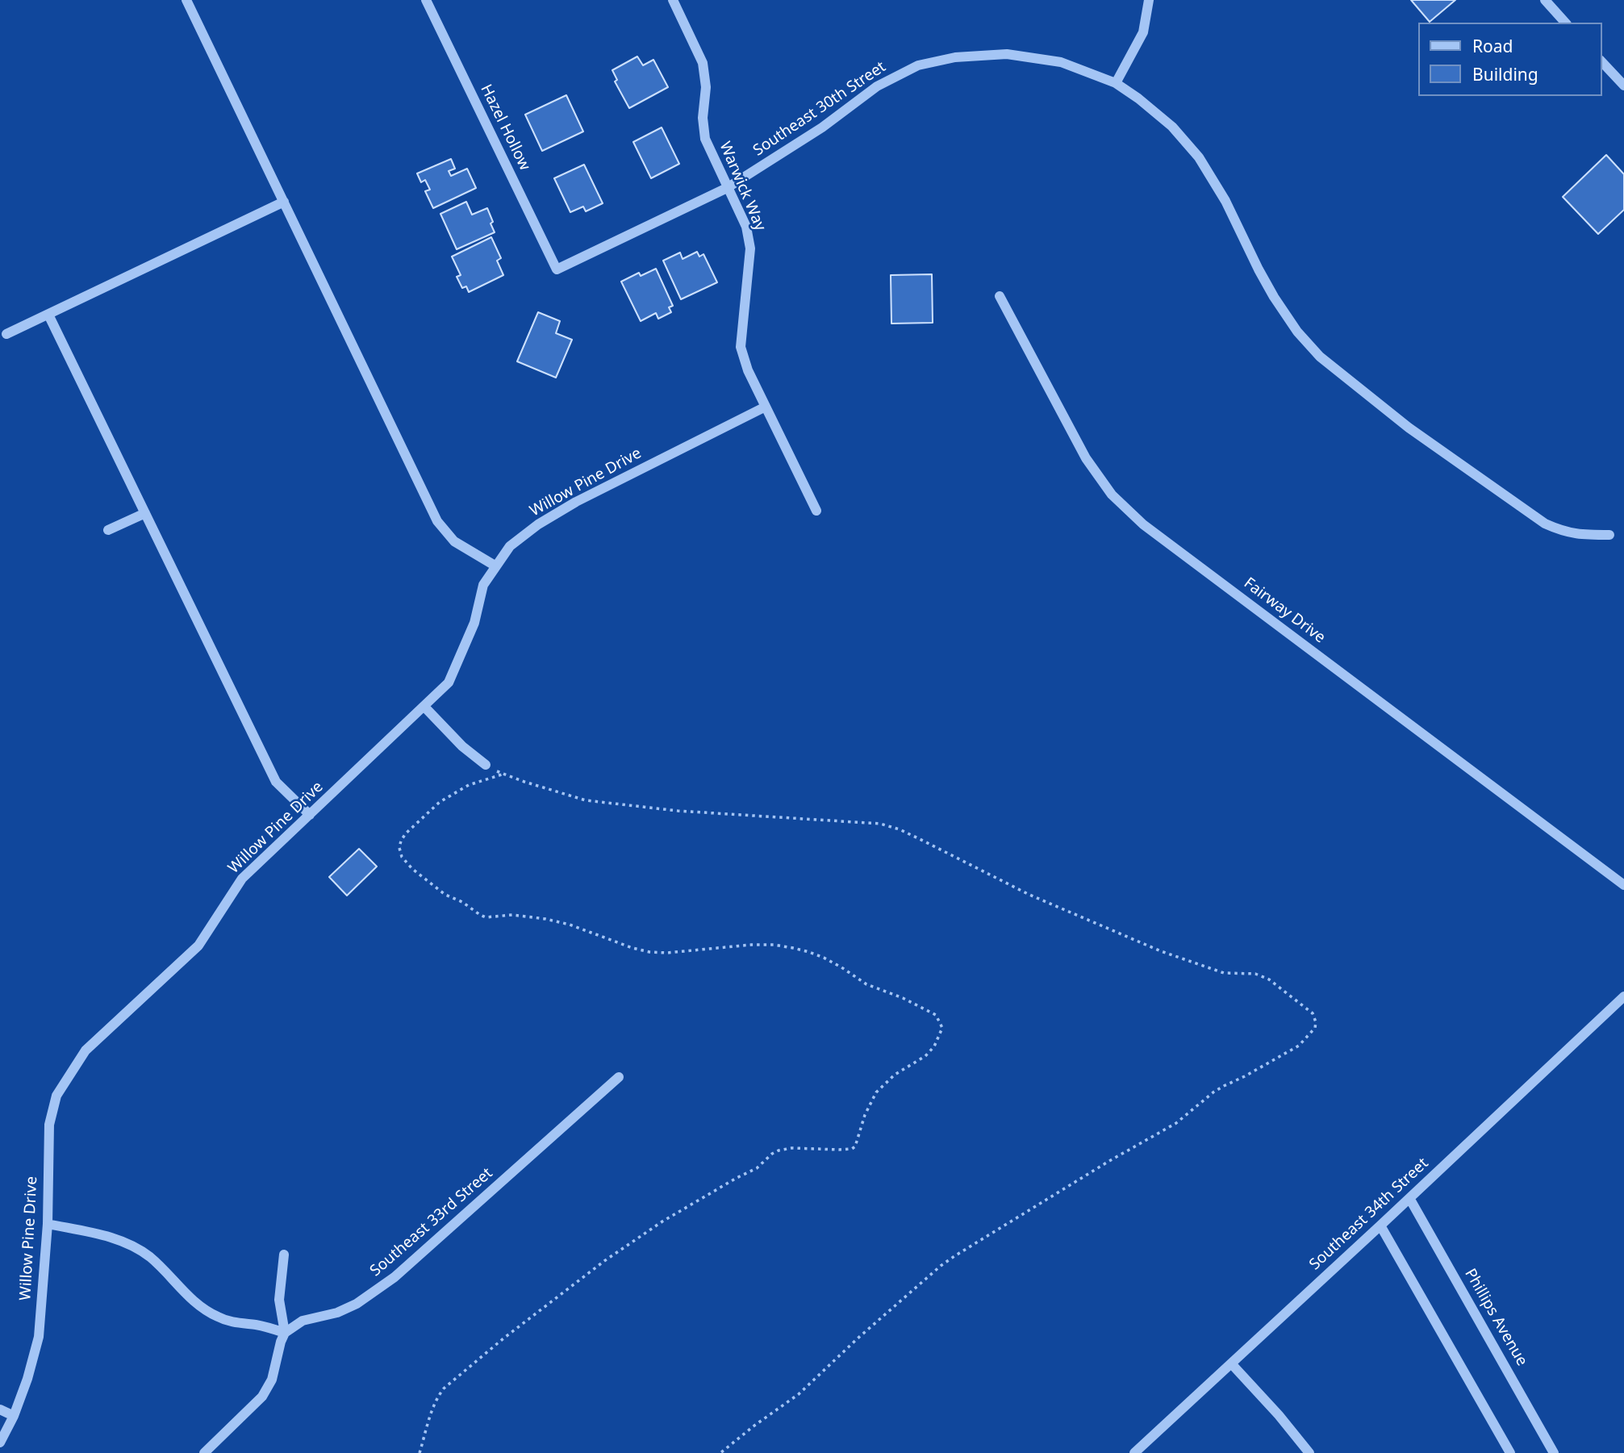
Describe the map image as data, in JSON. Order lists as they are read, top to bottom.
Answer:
{
  "streets": {
    "street": [
      "Southeast 30th Street",
      "Hazel Hollow",
      "Warwick Way",
      "Willow Pine Drive",
      "Fairway Drive",
      "Southeast 34th Street",
      "Southeast 33rd Street",
      "Phillips Avenue"
    ]
  },
  "crossings": [
    ["Southeast 30th Street", "Hazel Hollow"],
    ["Southeast 30th Street", "Warwick Way"],
    ["Warwick Way", "Willow Pine Drive"],
    ["Southeast 34th Street", "Phillips Avenue"]
  ],
  "legend": ["Road", "Building"]
}
